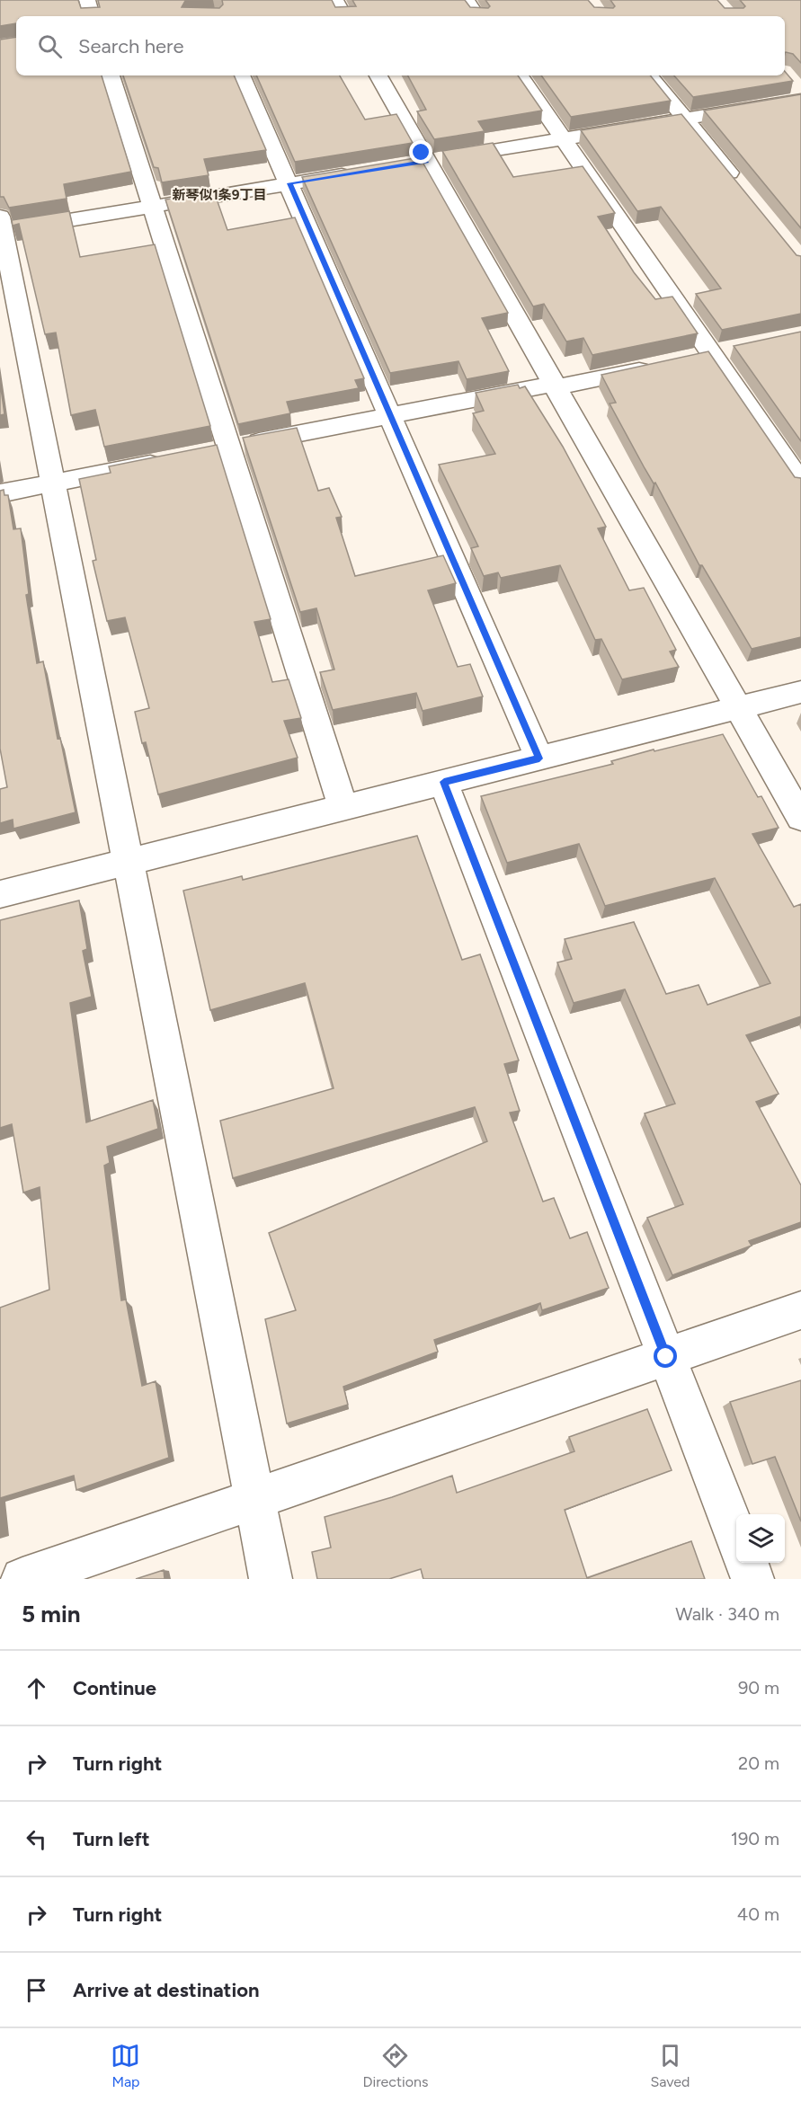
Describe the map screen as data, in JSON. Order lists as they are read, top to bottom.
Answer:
{
  "districts": ["新琴似1条9丁目"],
  "page": {
    "search": "Search here",
    "heading": ["5 min", "Walk · 340 m"],
    "list": [
      ["Continue", "90 m"],
      ["Turn right", "20 m"],
      ["Turn left", "190 m"],
      ["Turn right", "40 m"],
      "Arrive at destination"
    ],
    "nav": ["Map", "Directions", "Saved"]
  }
}
